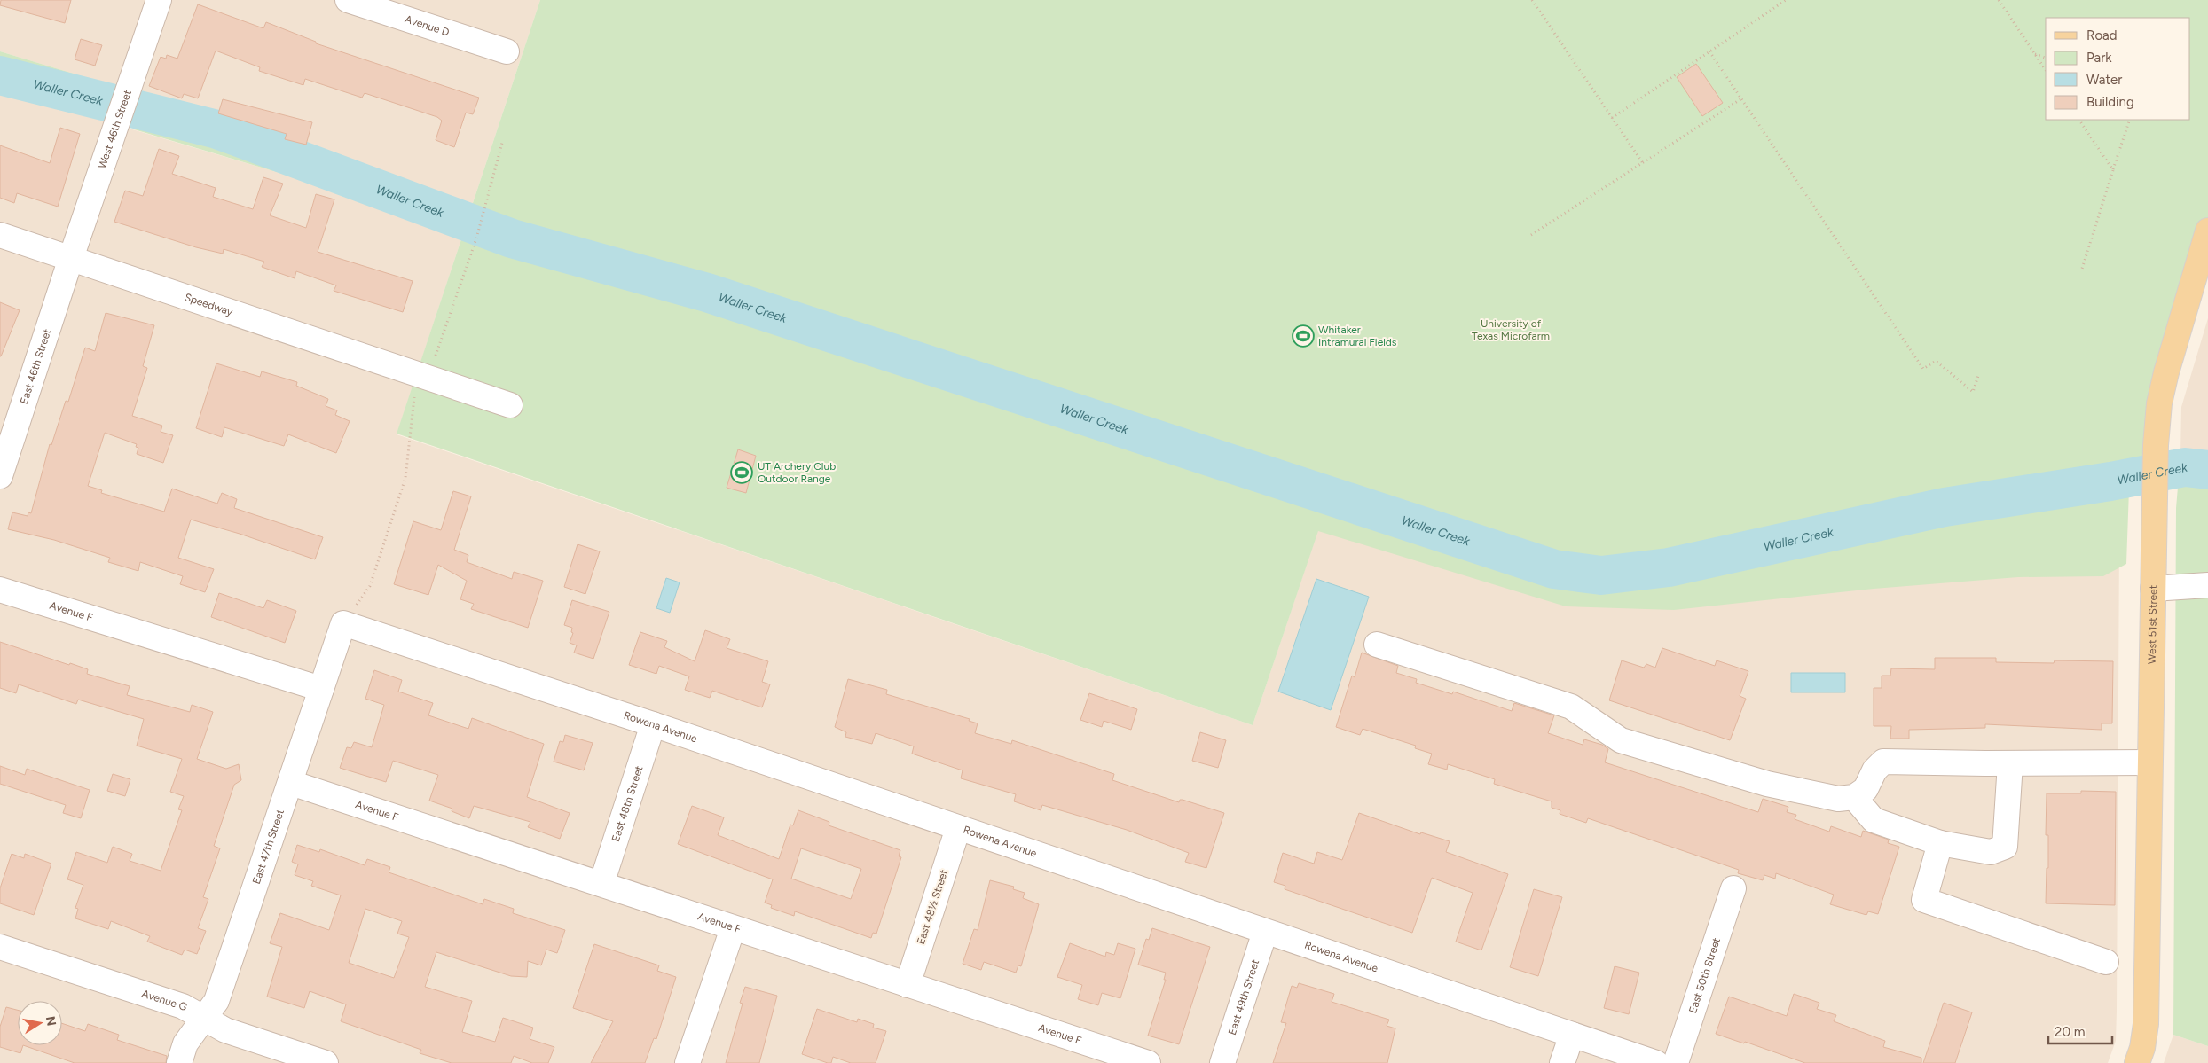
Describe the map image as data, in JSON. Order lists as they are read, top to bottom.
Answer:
{
  "streets": {
    "main road": ["West 51st Street"],
    "street": [
      "Avenue D",
      "West 46th Street",
      "Speedway",
      "East 46th Street",
      "Avenue F",
      "Rowena Avenue",
      "East 48th Street",
      "East 47th Street",
      "East 48½ Street",
      "East 50th Street",
      "East 49th Street",
      "Avenue G"
    ]
  },
  "crossings": [
    ["West 46th Street", "Speedway"],
    ["West 46th Street", "East 46th Street"],
    ["Speedway", "East 46th Street"],
    ["Avenue F", "East 48th Street"],
    ["Avenue F", "East 47th Street"],
    ["Avenue F", "East 48½ Street"],
    ["Rowena Avenue", "East 48th Street"],
    ["Rowena Avenue", "East 47th Street"],
    ["Rowena Avenue", "East 48½ Street"],
    ["Rowena Avenue", "East 49th Street"],
    ["East 47th Street", "Avenue G"]
  ],
  "water": ["Waller Creek"],
  "parks": ["University of Texas Microfarm"],
  "places": {
    "sports": ["Whitaker Intramural Fields", "UT Archery Club Outdoor Range"]
  },
  "legend": [
    "Road",
    "Park",
    "Water",
    "Building"
  ],
  "scale_bar": "20 m",
  "north": "right"
}
